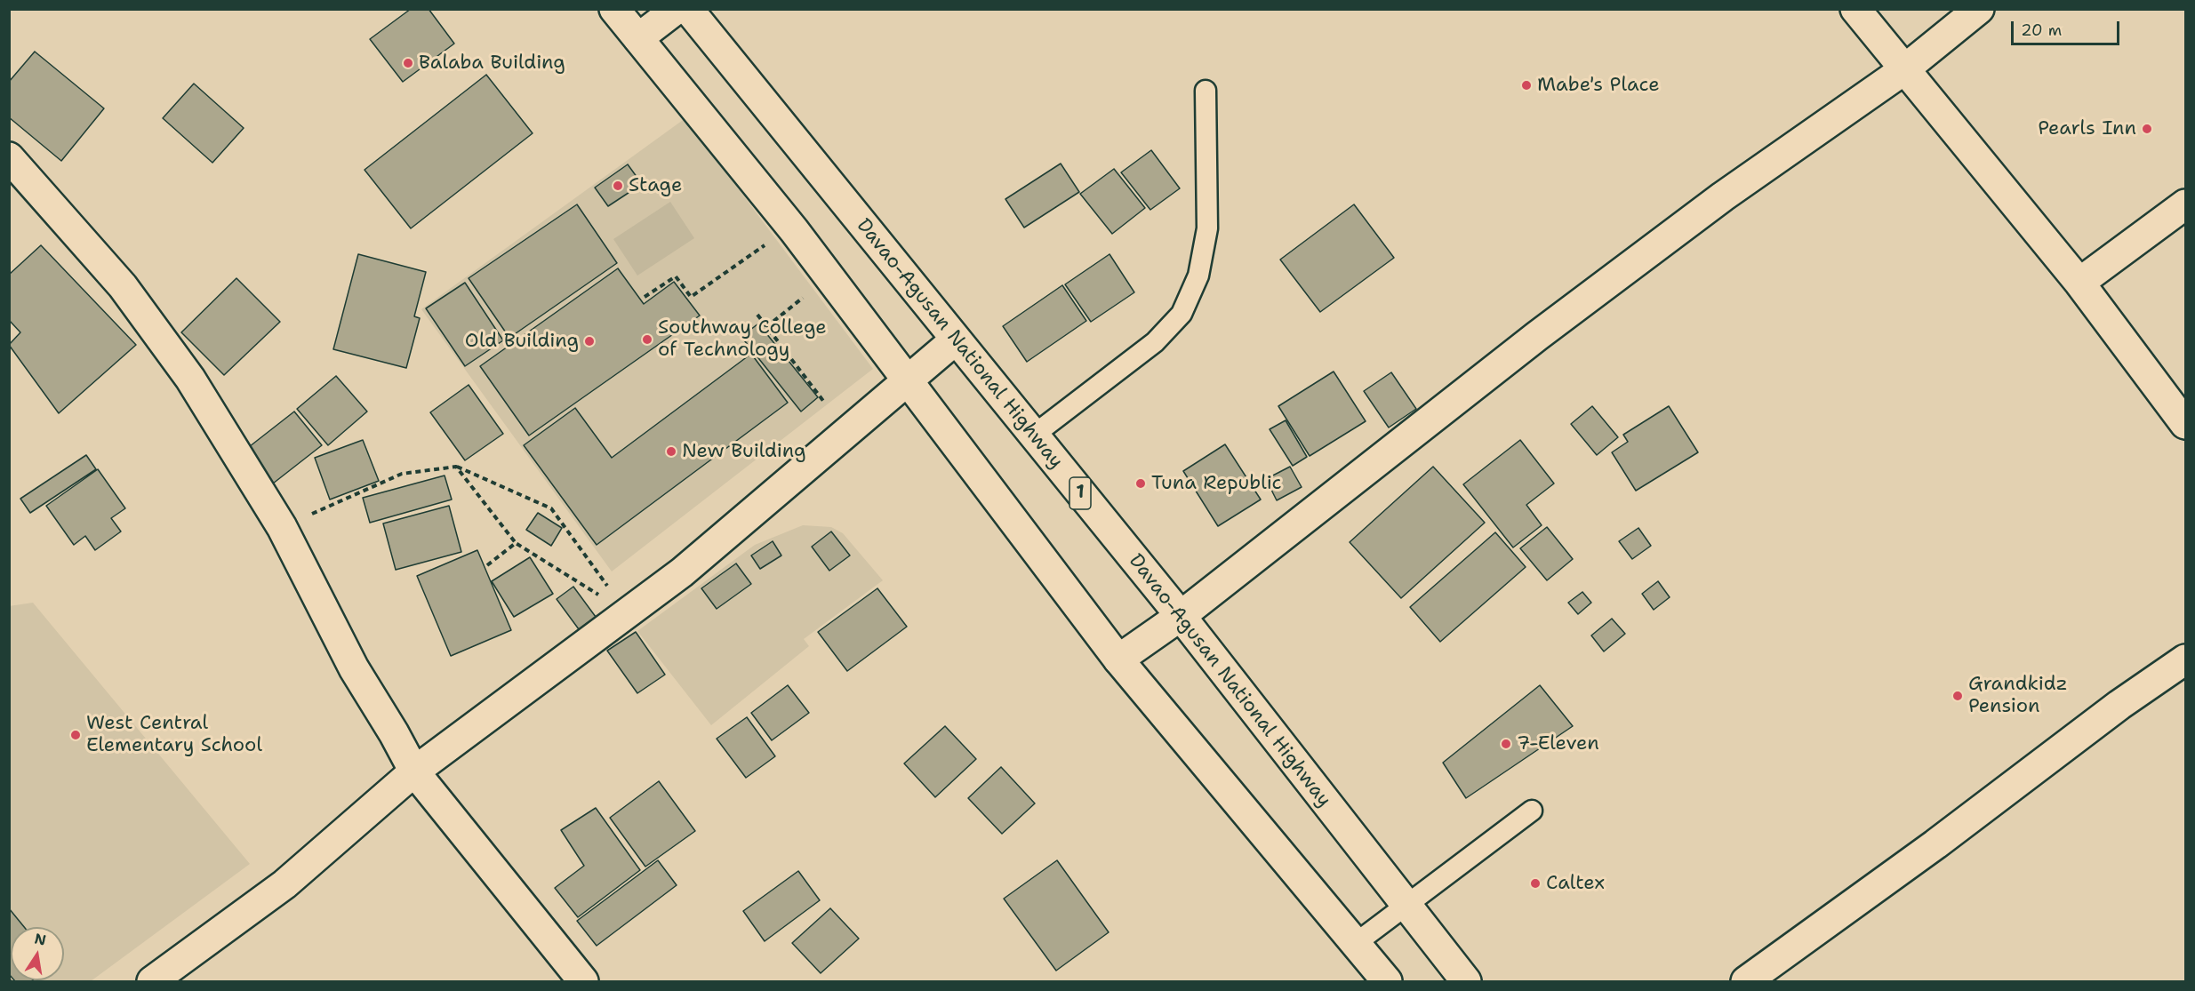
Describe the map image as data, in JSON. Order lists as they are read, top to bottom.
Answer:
{
  "streets": {
    "main road": ["Davao-Agusan National Highway", "1"]
  },
  "places": [
    "Balaba Building",
    "Mabe's Place",
    "Pearls Inn",
    "Stage",
    "Southway College of Technology",
    "Old Building",
    "New Building",
    "Tuna Republic",
    "Grandkidz Pension",
    "West Central Elementary School",
    "7-Eleven",
    "Caltex"
  ],
  "scale_bar": "20 m",
  "north": "top"
}
